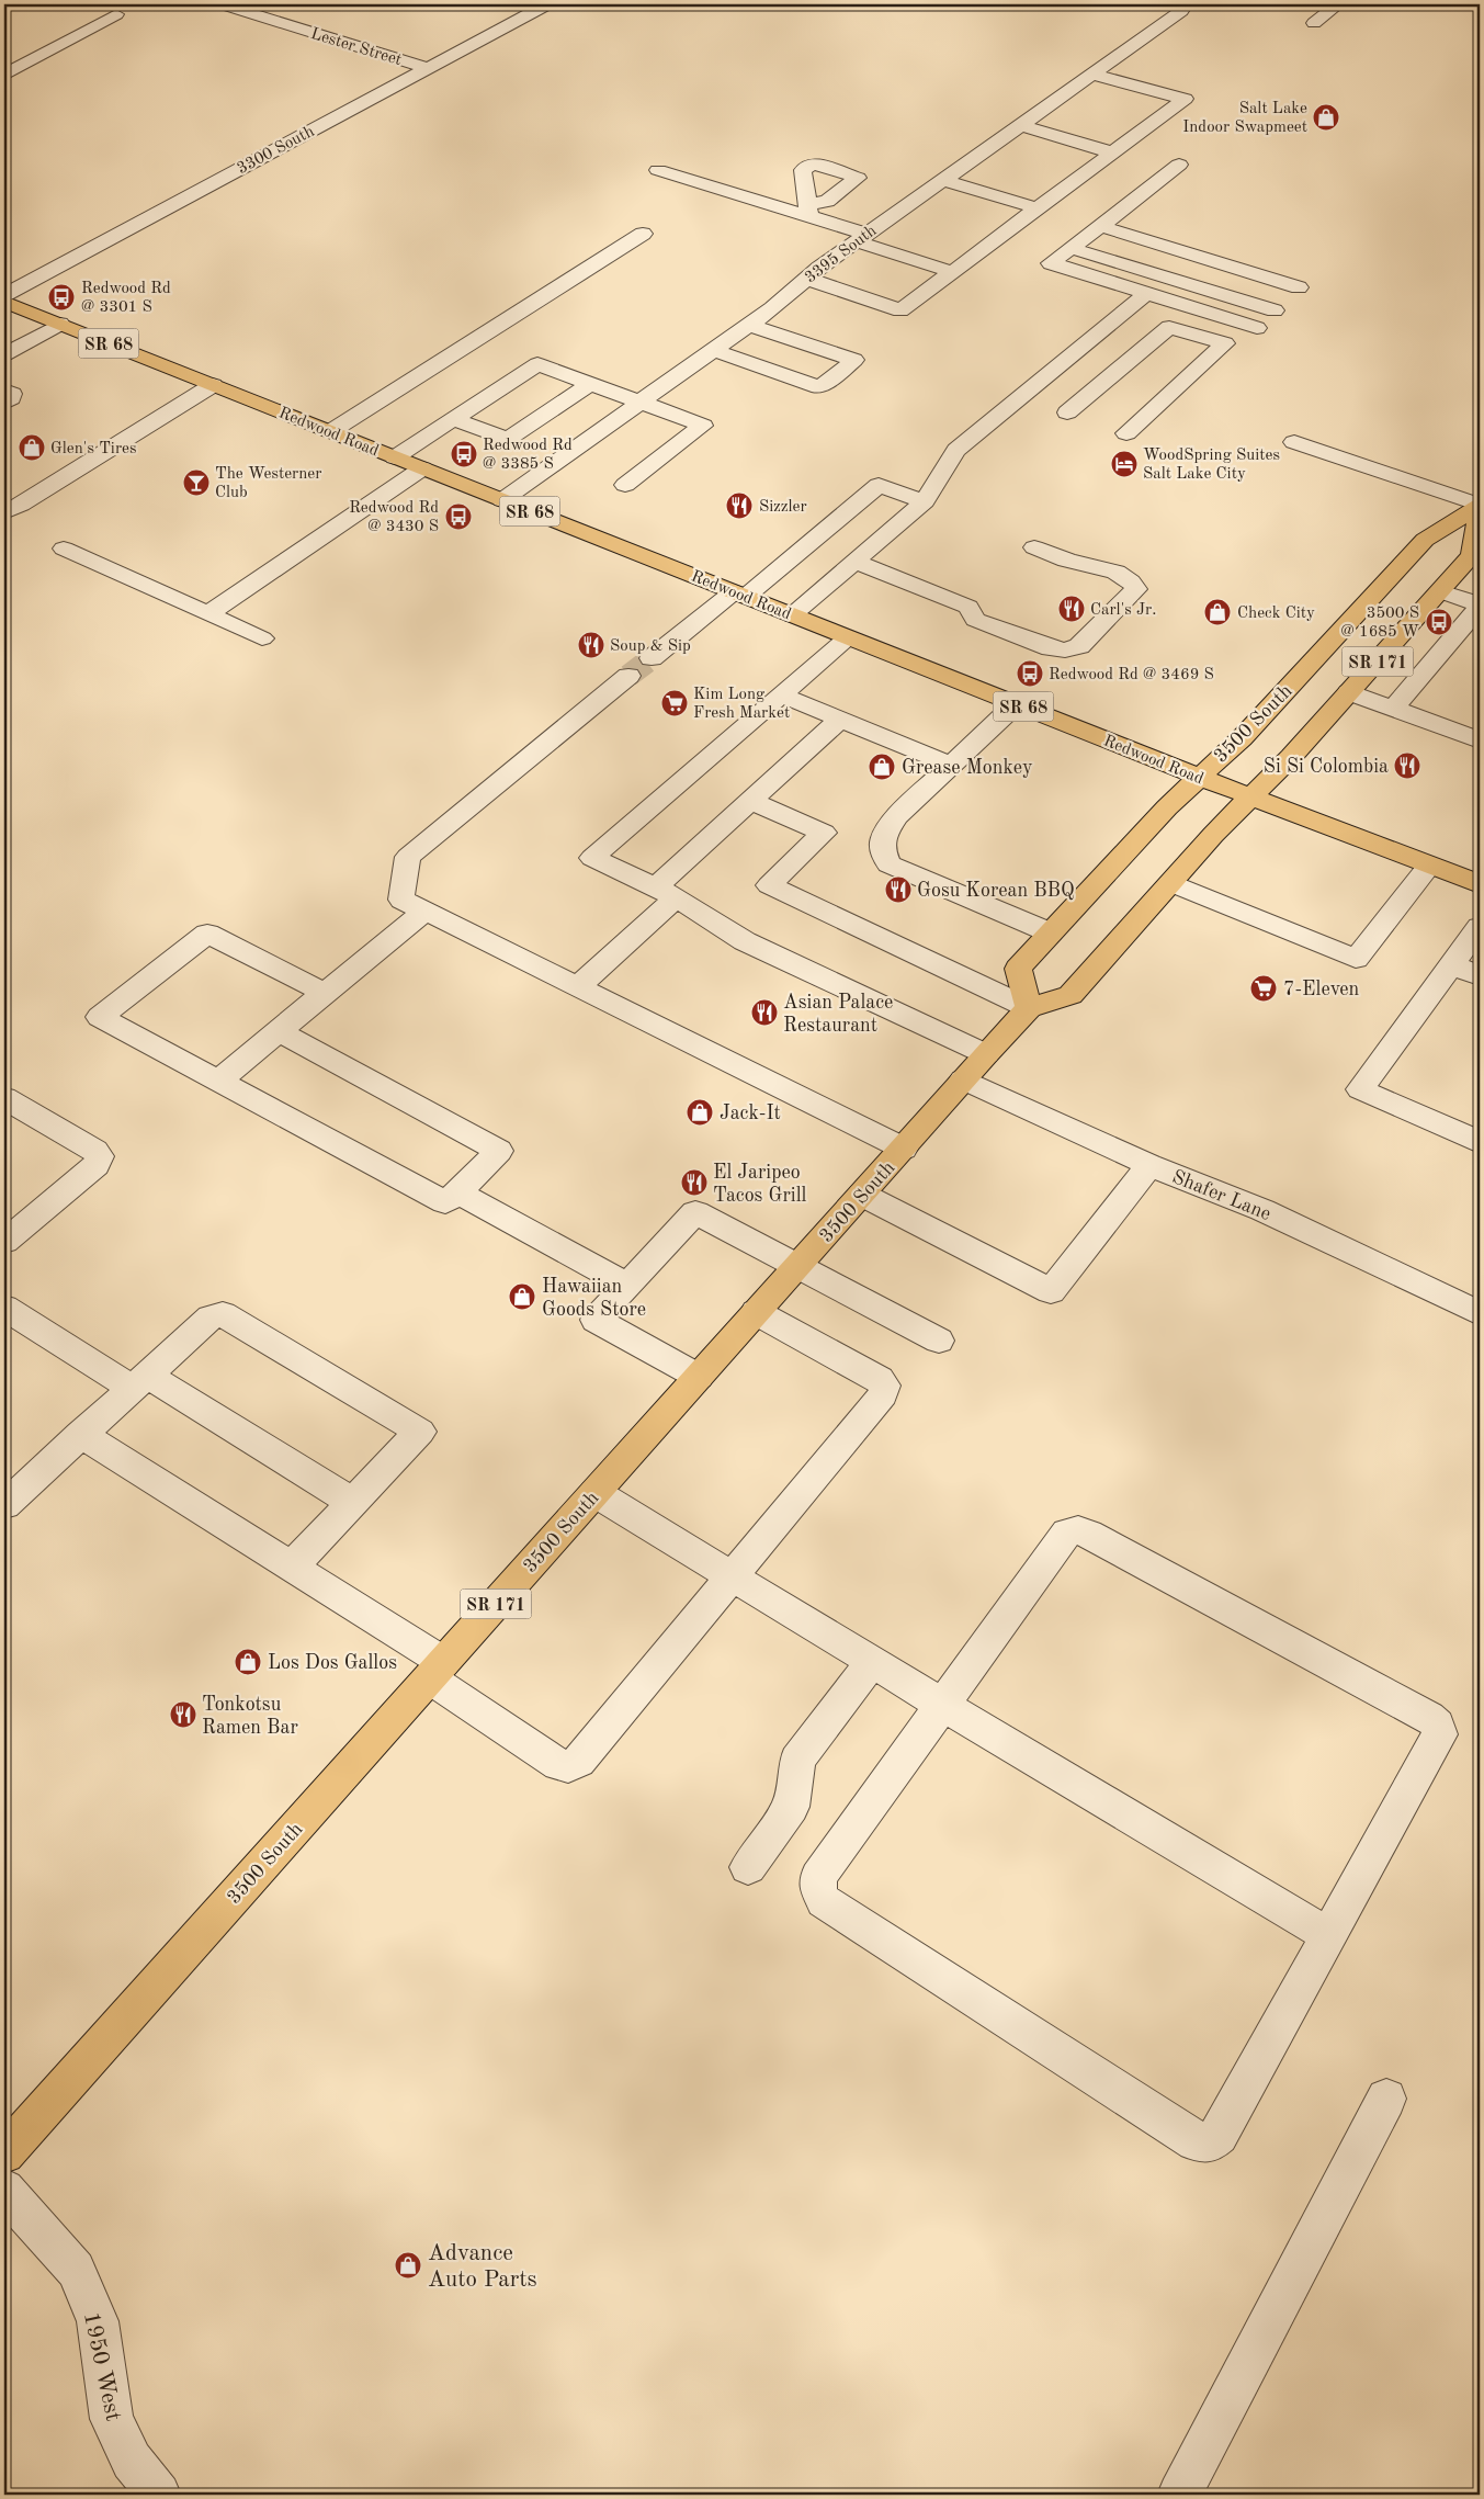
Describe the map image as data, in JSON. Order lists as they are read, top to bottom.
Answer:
{
  "streets": {
    "main road": [
      "SR 68",
      "Redwood Road",
      "SR 171",
      "3500 South"
    ],
    "street": [
      "Lester Street",
      "3300 South",
      "3395 South",
      "Shafer Lane",
      "1950 West"
    ]
  },
  "crossings": [
    ["Lester Street", "3300 South"],
    ["3395 South", "Redwood Road"],
    ["Redwood Road", "3500 South"],
    ["3500 South", "Shafer Lane"]
  ],
  "places": {
    "shop": [
      "Salt Lake Indoor Swapmeet",
      "Glen's Tires",
      "Check City",
      "Grease Monkey",
      "Jack-It",
      "Hawaiian Goods Store",
      "Los Dos Gallos",
      "Advance Auto Parts"
    ],
    "bus stop": [
      "Redwood Rd @ 3301 S",
      "Redwood Rd @ 3385 S",
      "Redwood Rd @ 3430 S",
      "3500 S @ 1685 W",
      "Redwood Rd @ 3469 S"
    ],
    "hotel": ["WoodSpring Suites Salt Lake City"],
    "bar": ["The Westerner Club"],
    "restaurant": [
      "Sizzler",
      "Carl's Jr.",
      "Soup & Sip",
      "Si Si Colombia",
      "Gosu Korean BBQ",
      "Asian Palace Restaurant",
      "El Jaripeo Tacos Grill",
      "Tonkotsu Ramen Bar"
    ],
    "supermarket": ["Kim Long Fresh Market", "7-Eleven"]
  }
}
